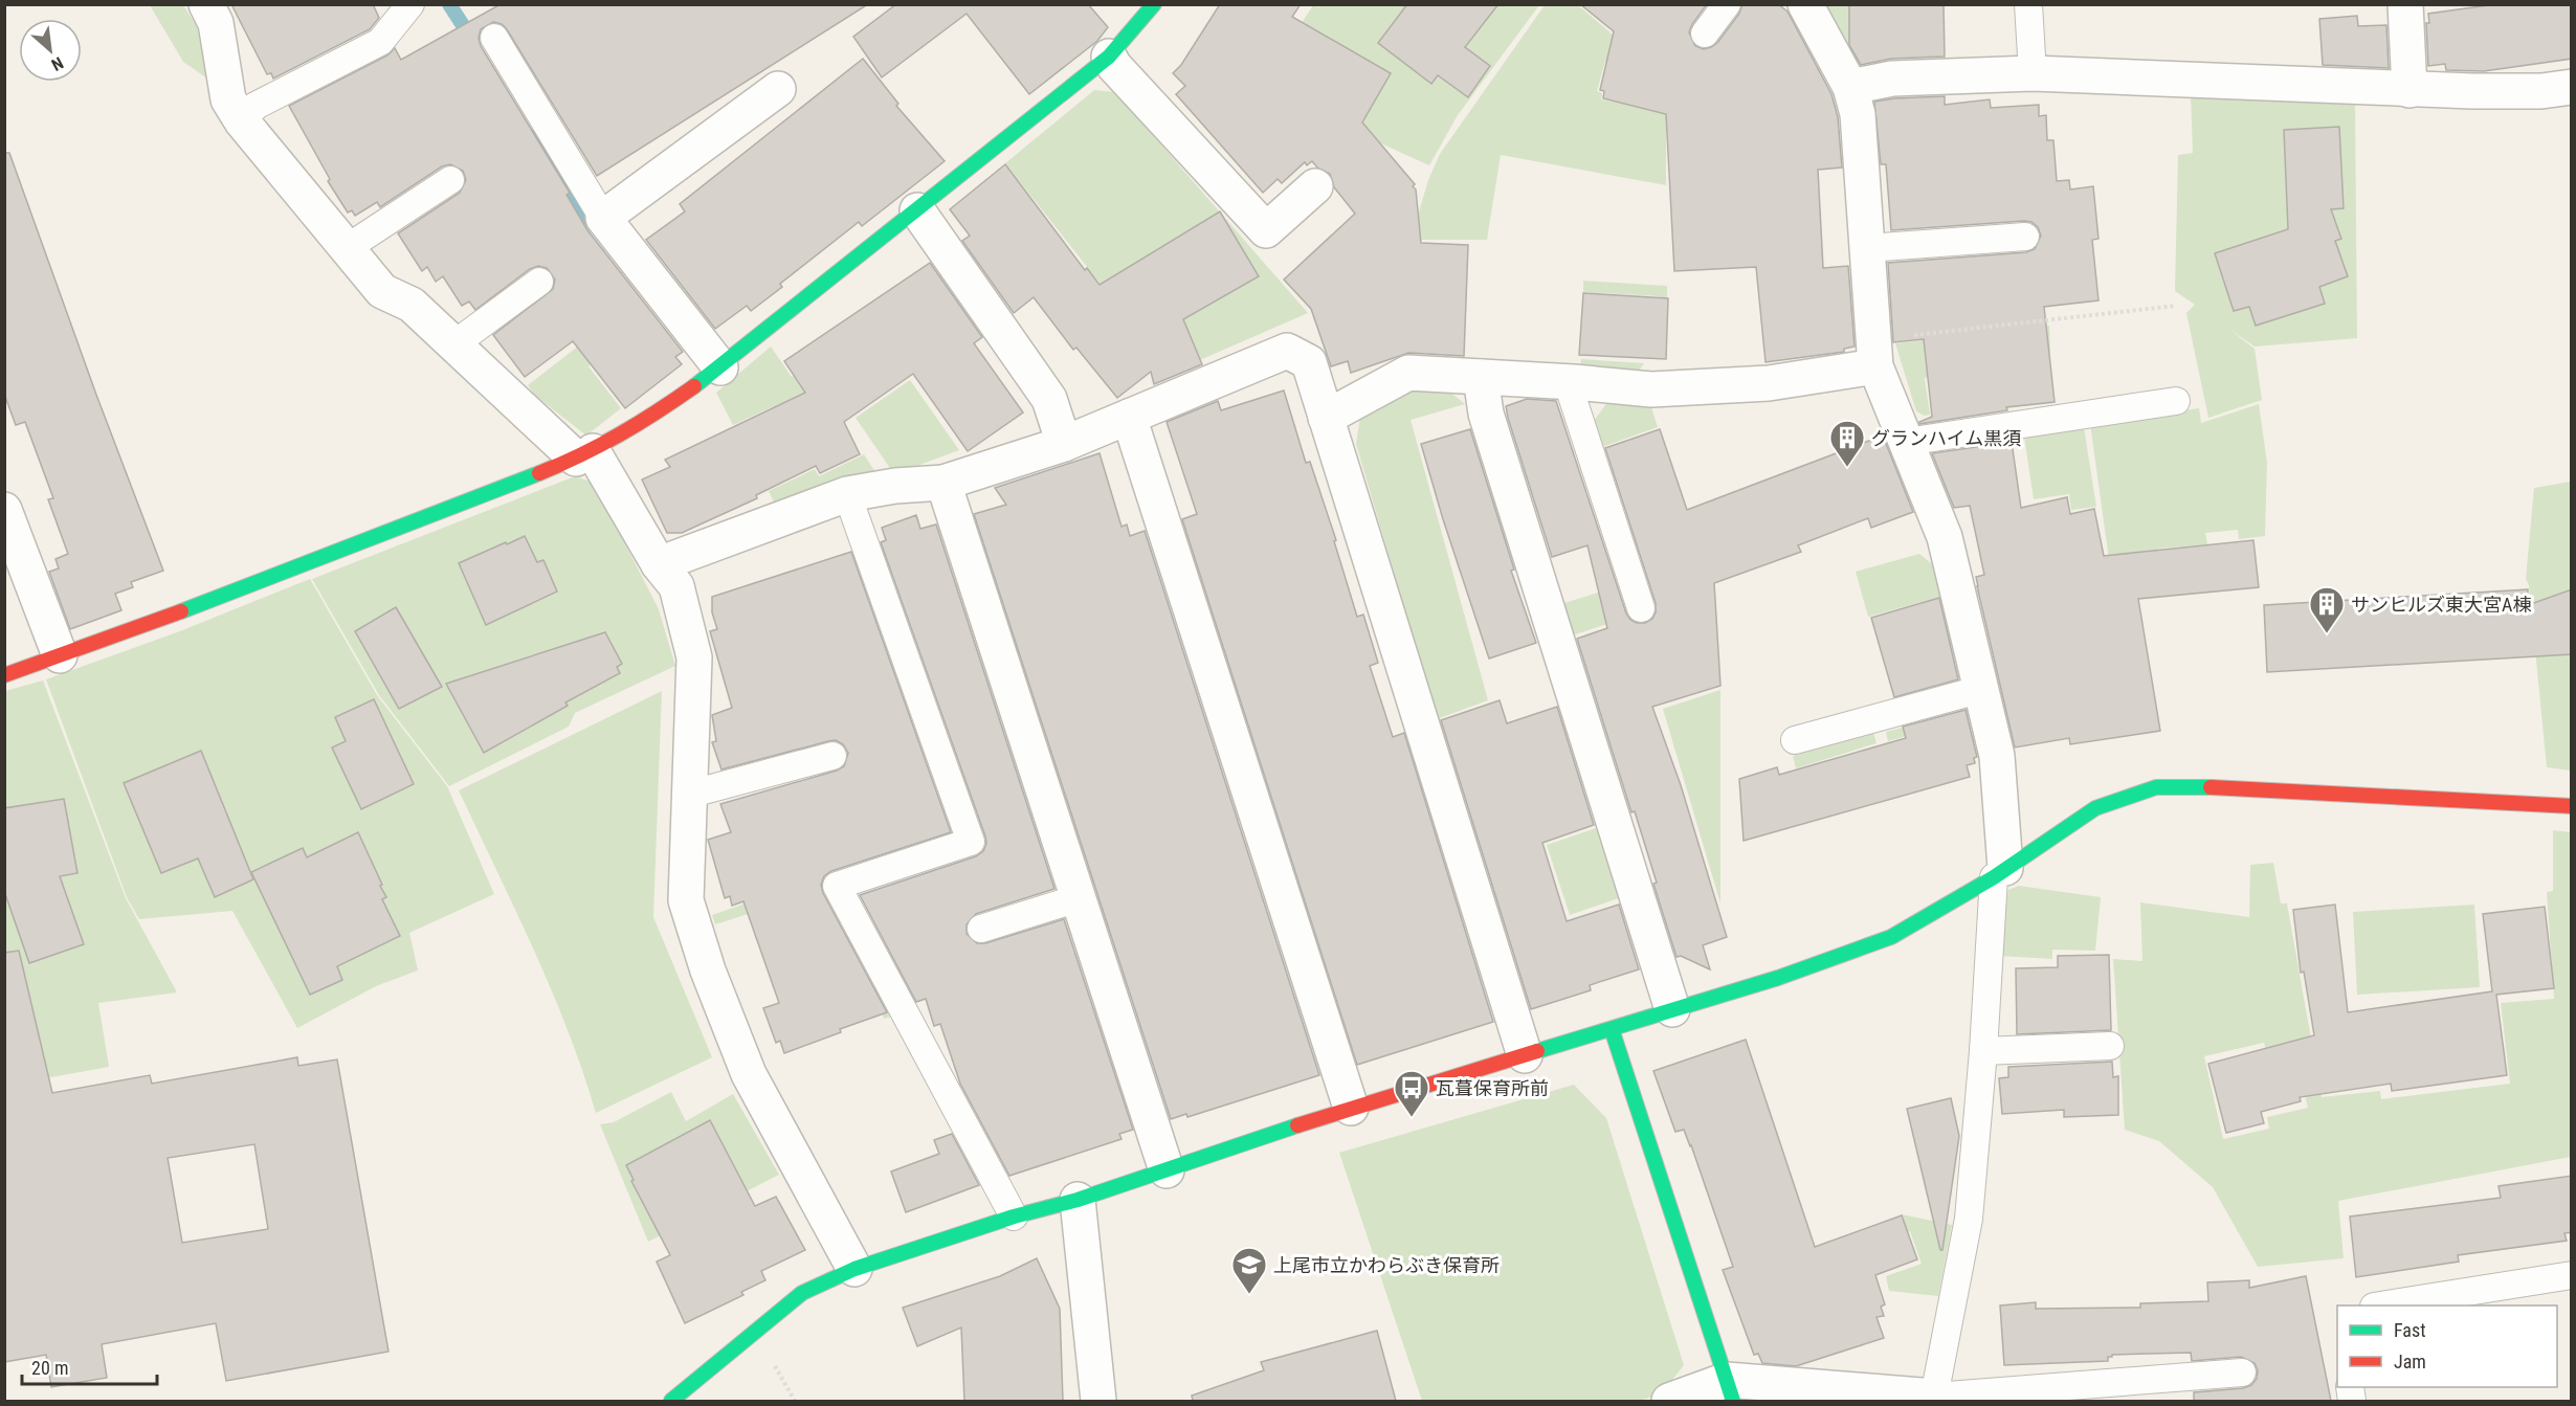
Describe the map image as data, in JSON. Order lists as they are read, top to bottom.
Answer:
{
  "places": {
    "building": ["グランハイム黒須", "サンヒルズ東大宮A棟"],
    "bus stop": ["瓦葺保育所前"],
    "school or university": ["上尾市立かわらぶき保育所"]
  },
  "legend": ["Fast", "Jam"],
  "scale_bar": "20 m",
  "north": "bottom right"
}
